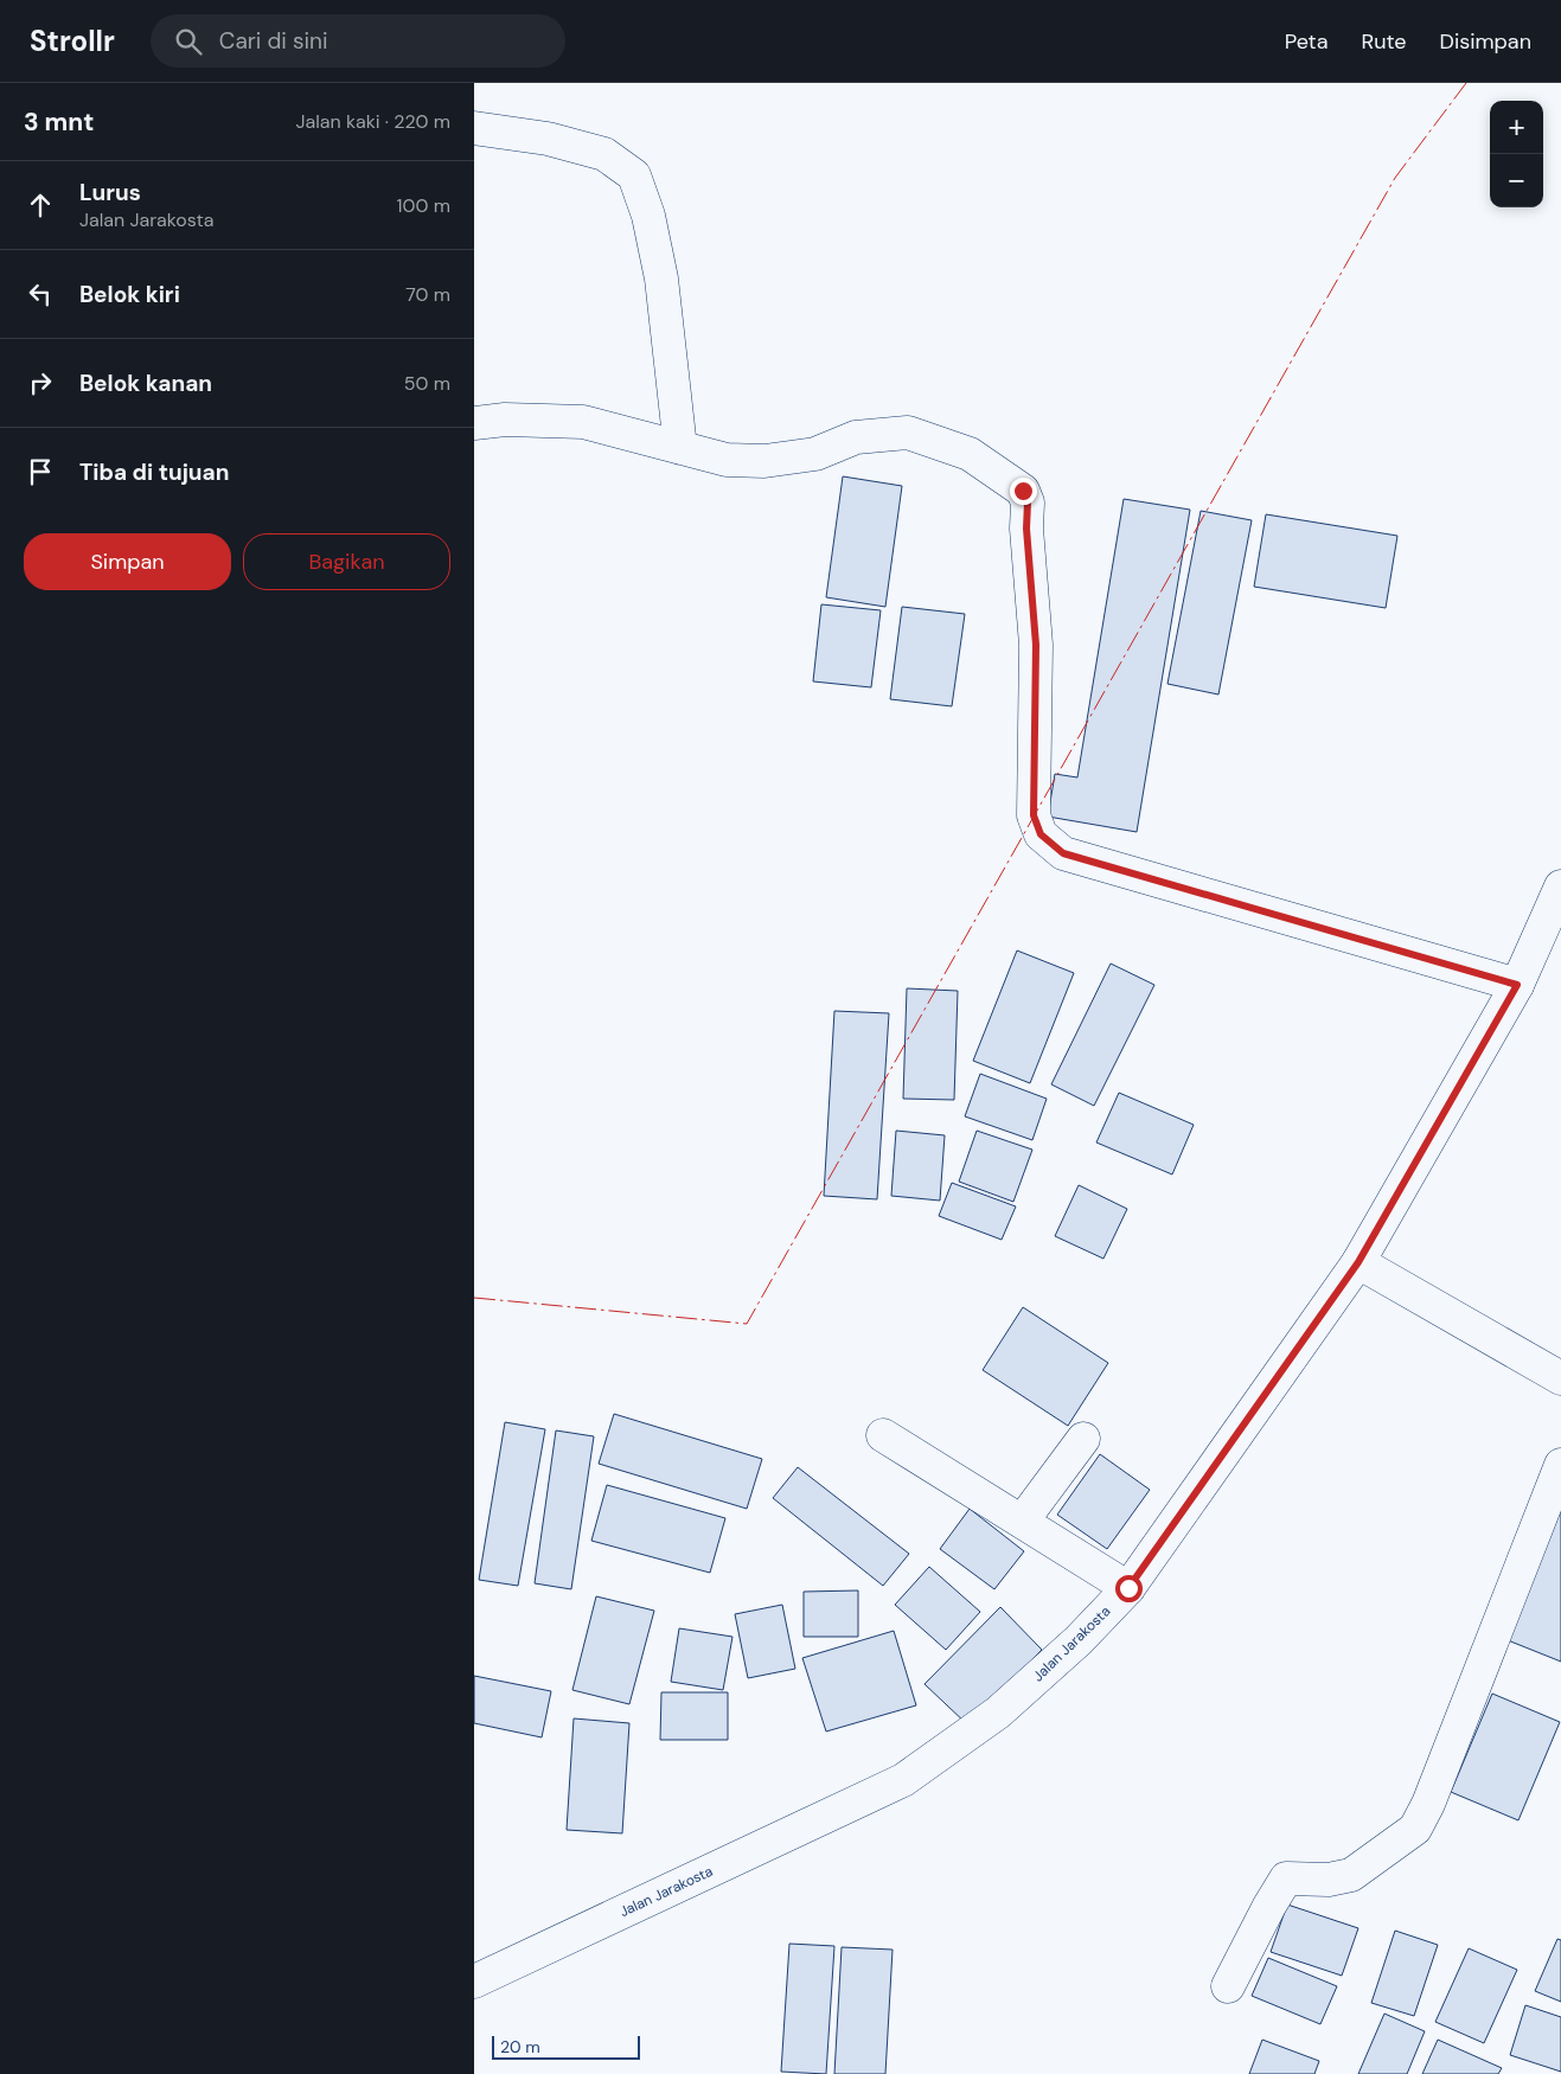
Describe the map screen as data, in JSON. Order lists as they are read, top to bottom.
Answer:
{
  "streets": {
    "street": ["Jalan Jarakosta"]
  },
  "scale_bar": "20 m",
  "page": {
    "header": "Strollr",
    "search": "Cari di sini",
    "nav": ["Peta", "Rute", "Disimpan"],
    "heading": ["3 mnt", "Jalan kaki · 220 m"],
    "map_buttons": ["+", "−"],
    "list": [
      ["Lurus", "Jalan Jarakosta", "100 m"],
      ["Belok kiri", "70 m"],
      ["Belok kanan", "50 m"],
      "Tiba di tujuan"
    ],
    "buttons": ["Simpan", "Bagikan"],
    "scale": "20 m"
  }
}
